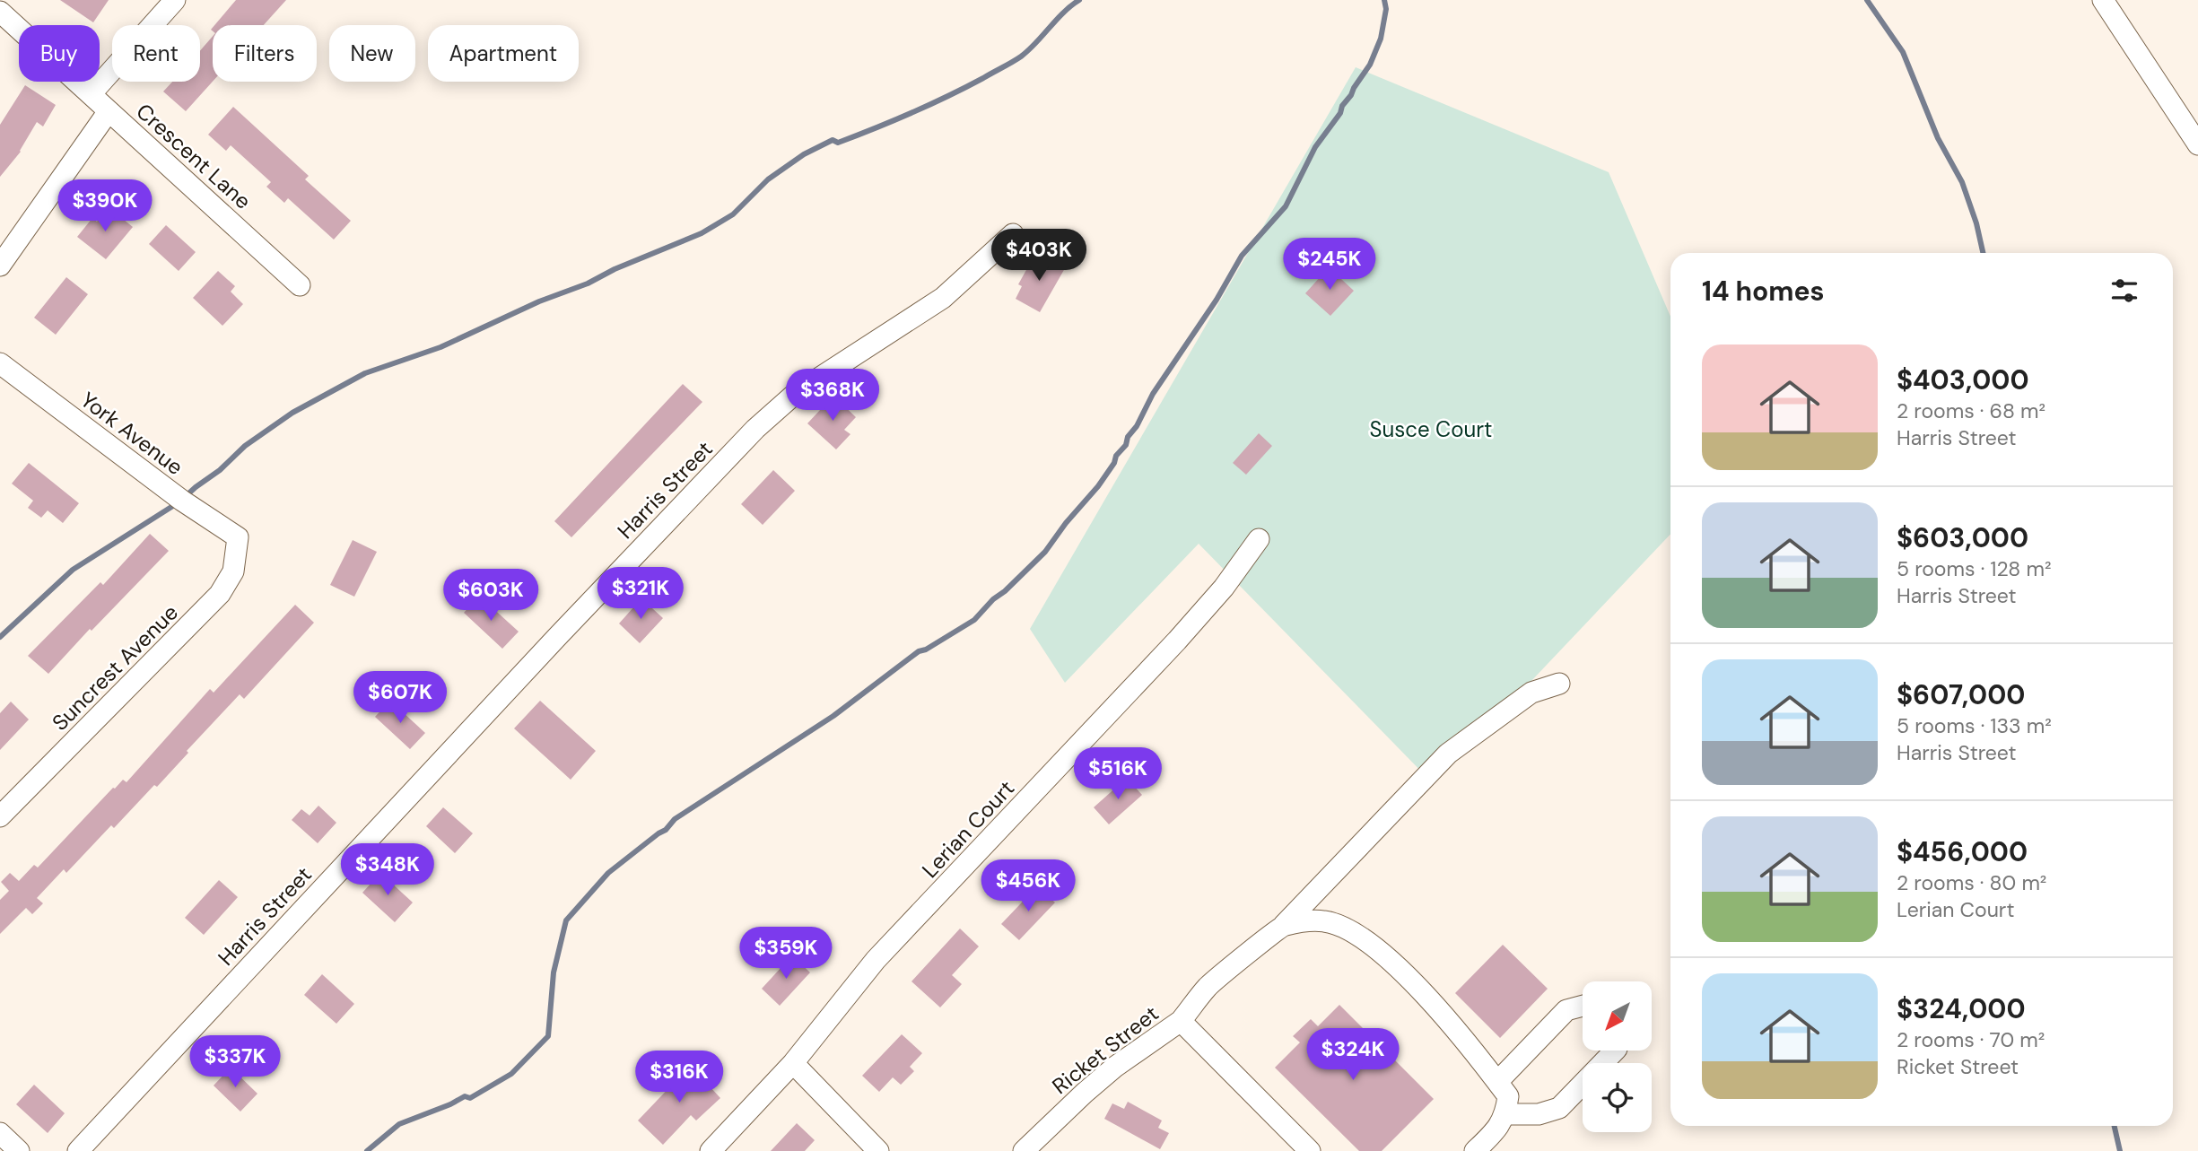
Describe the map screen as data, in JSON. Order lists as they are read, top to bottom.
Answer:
{
  "streets": {
    "street": [
      "Crescent Lane",
      "York Avenue",
      "Harris Street",
      "Suncrest Avenue",
      "Lerian Court",
      "Ricket Street"
    ]
  },
  "crossings": [
    ["York Avenue", "Suncrest Avenue"]
  ],
  "parks": ["Susce Court"],
  "north": "bottom left",
  "page": {
    "chip": [
      "Buy",
      "Rent",
      "Filters",
      "New",
      "Apartment"
    ],
    "price": [
      "$390K",
      "$403K",
      "$245K",
      "$368K",
      "$321K",
      "$603K",
      "$607K",
      "$516K",
      "$348K",
      "$456K",
      "$359K",
      "$324K",
      "$337K",
      "$316K"
    ],
    "heading": "14 homes",
    "list": [
      {
        "name": "$403,000",
        "note": "2 rooms · 68 m² · Harris Street"
      },
      {
        "name": "$603,000",
        "note": "5 rooms · 128 m² · Harris Street"
      },
      {
        "name": "$607,000",
        "note": "5 rooms · 133 m² · Harris Street"
      },
      {
        "name": "$456,000",
        "note": "2 rooms · 80 m² · Lerian Court"
      },
      {
        "name": "$324,000",
        "note": "2 rooms · 70 m² · Ricket Street"
      }
    ]
  }
}
